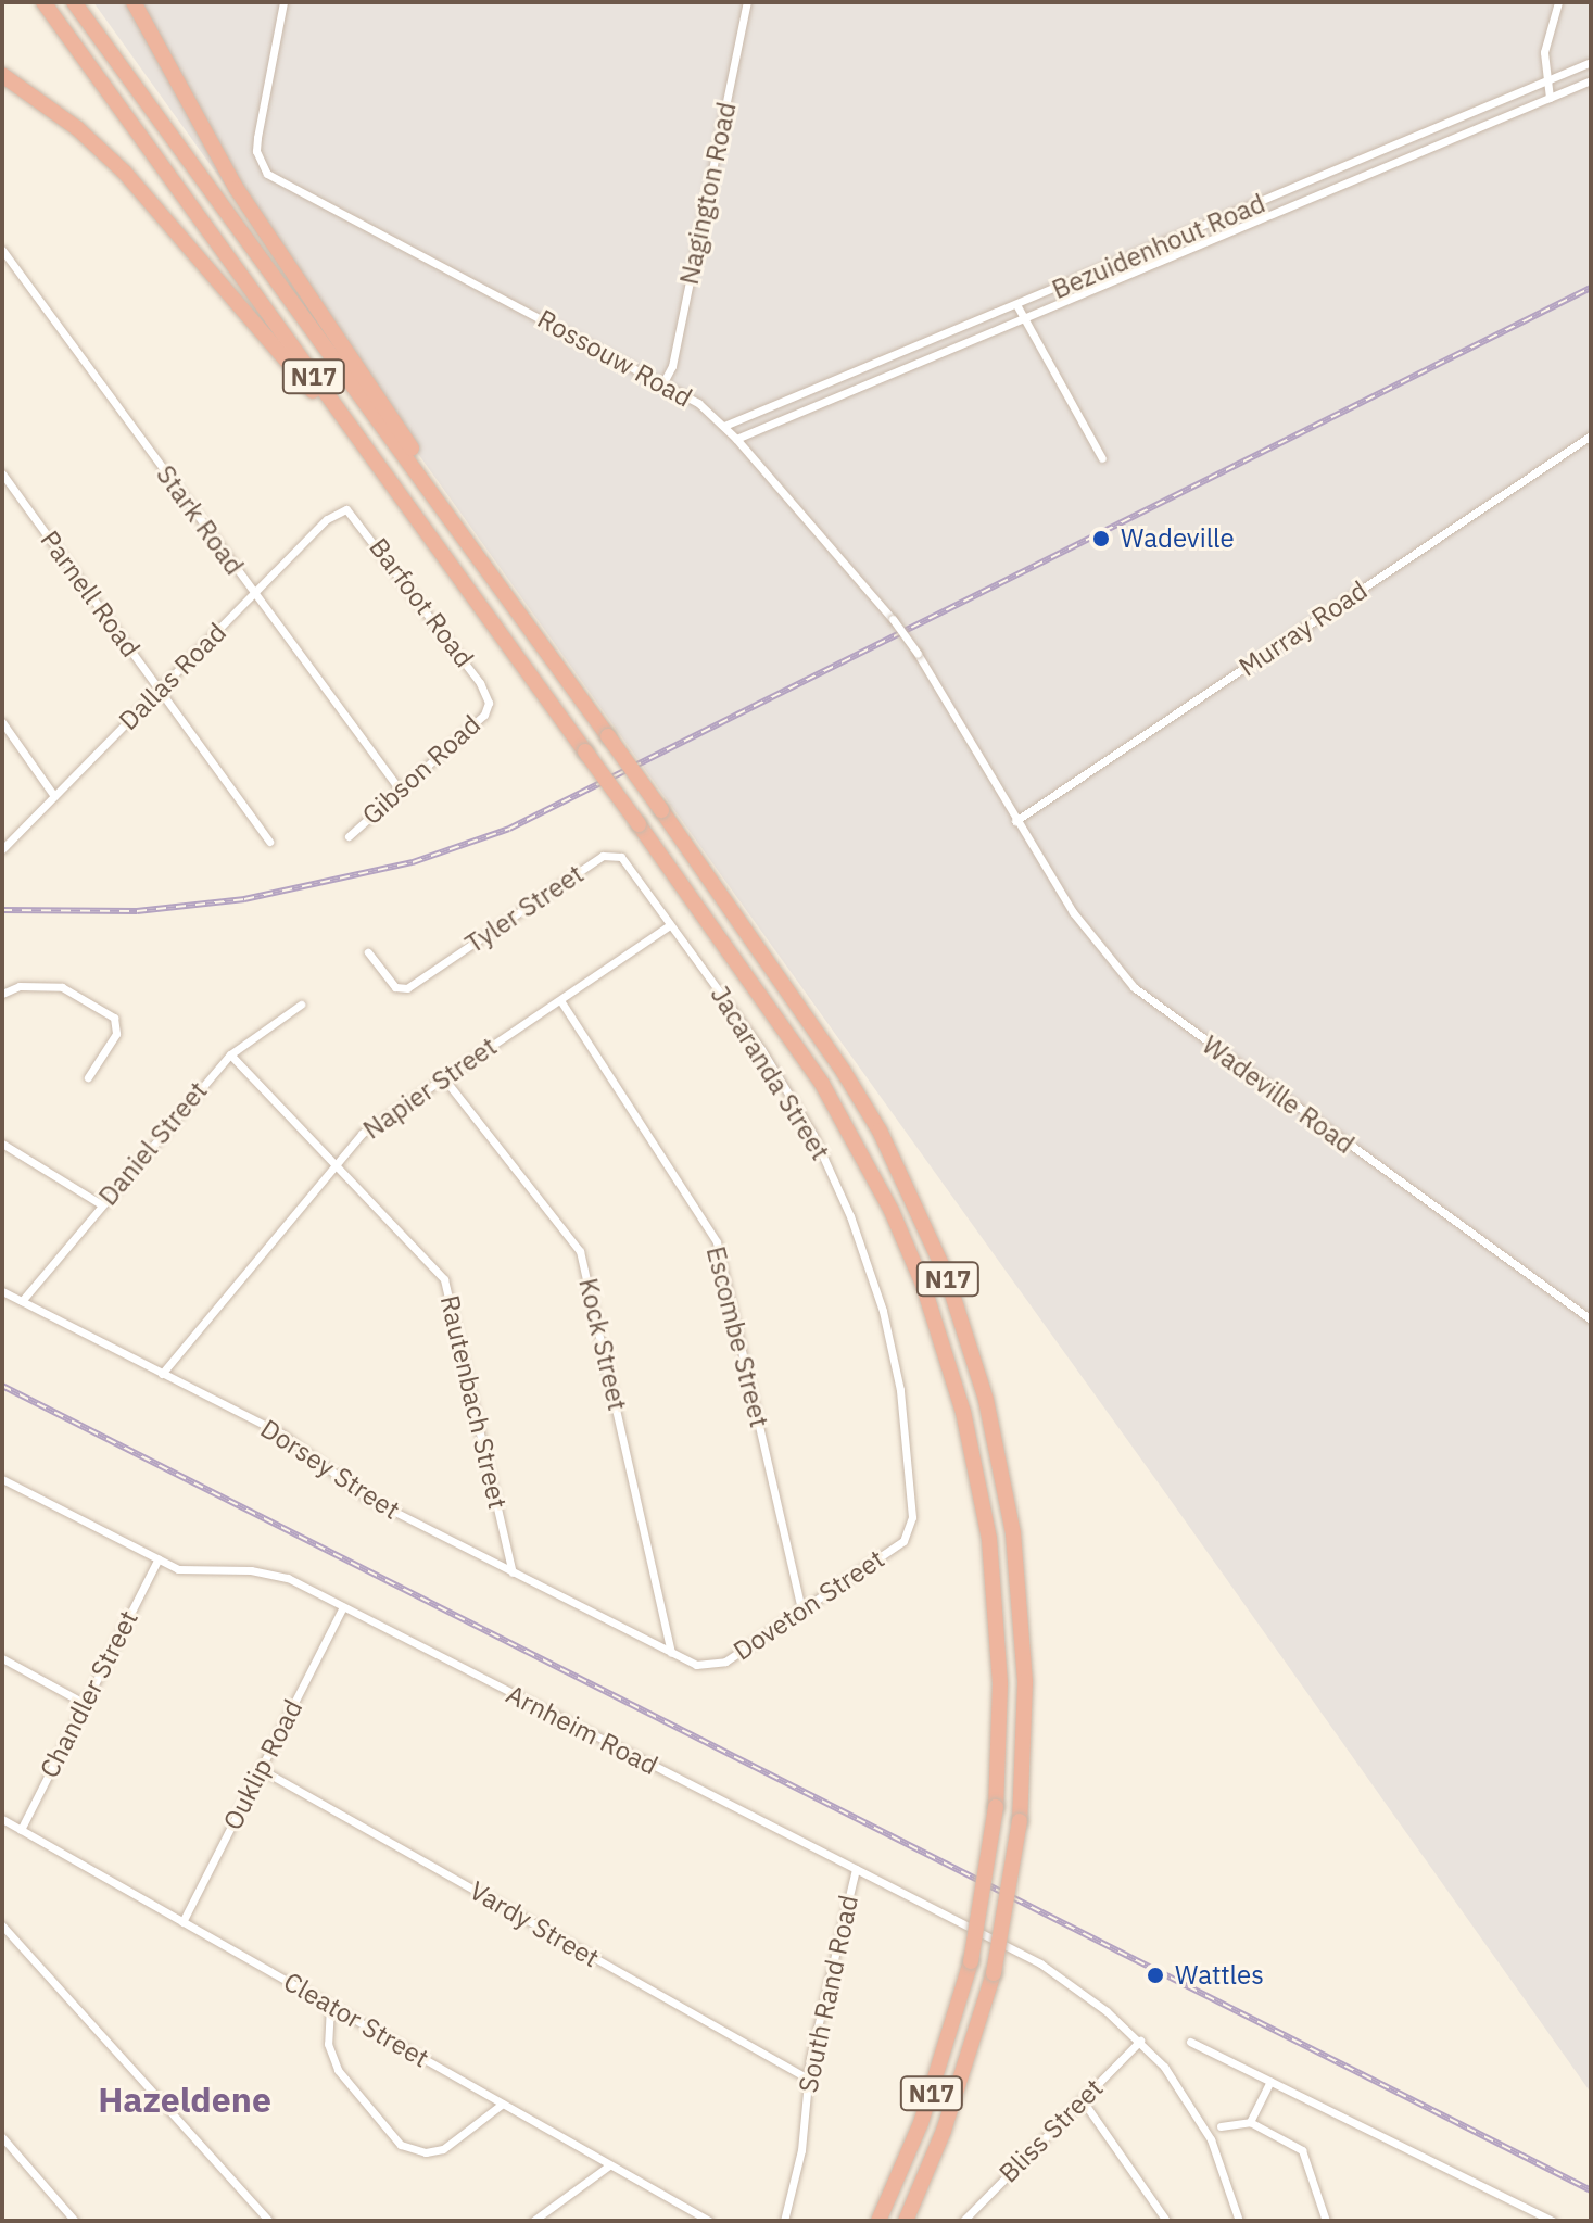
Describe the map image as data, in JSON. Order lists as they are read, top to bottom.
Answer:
{
  "streets": {
    "highway": ["N17"],
    "street": [
      "Nagington Road",
      "Bezuidenhout Road",
      "Rossouw Road",
      "Stark Road",
      "Parnell Road",
      "Barfoot Road",
      "Murray Road",
      "Dallas Road",
      "Gibson Road",
      "Tyler Street",
      "Jacaranda Street",
      "Napier Street",
      "Wadeville Road",
      "Daniel Street",
      "Escombe Street",
      "Kock Street",
      "Rautenbach Street",
      "Dorsey Street",
      "Doveton Street",
      "Chandler Street",
      "Arnheim Road",
      "Ouklip Road",
      "Vardy Street",
      "South Rand Road",
      "Cleator Street",
      "Bliss Street"
    ]
  },
  "crossings": [
    ["Nagington Road", "Rossouw Road"],
    ["Bezuidenhout Road", "Rossouw Road"],
    ["Rossouw Road", "Murray Road"],
    ["Rossouw Road", "Wadeville Road"],
    ["Stark Road", "Dallas Road"],
    ["Stark Road", "Gibson Road"],
    ["Parnell Road", "Dallas Road"],
    ["Barfoot Road", "Dallas Road"],
    ["Barfoot Road", "Gibson Road"],
    ["Murray Road", "Wadeville Road"],
    ["Tyler Street", "Jacaranda Street"],
    ["Tyler Street", "Napier Street"],
    ["Jacaranda Street", "Napier Street"],
    ["Jacaranda Street", "Doveton Street"],
    ["Napier Street", "Escombe Street"],
    ["Napier Street", "Kock Street"],
    ["Napier Street", "Rautenbach Street"],
    ["Napier Street", "Dorsey Street"],
    ["Daniel Street", "Rautenbach Street"],
    ["Daniel Street", "Dorsey Street"],
    ["Escombe Street", "Doveton Street"],
    ["Kock Street", "Dorsey Street"],
    ["Rautenbach Street", "Dorsey Street"],
    ["Dorsey Street", "Doveton Street"],
    ["Chandler Street", "Arnheim Road"],
    ["Chandler Street", "Cleator Street"],
    ["Arnheim Road", "Ouklip Road"],
    ["Arnheim Road", "South Rand Road"],
    ["Arnheim Road", "Bliss Street"],
    ["Ouklip Road", "Vardy Street"],
    ["Ouklip Road", "Cleator Street"],
    ["Vardy Street", "South Rand Road"]
  ],
  "districts": ["Hazeldene"],
  "places": ["Wadeville", "Wattles"]
}
